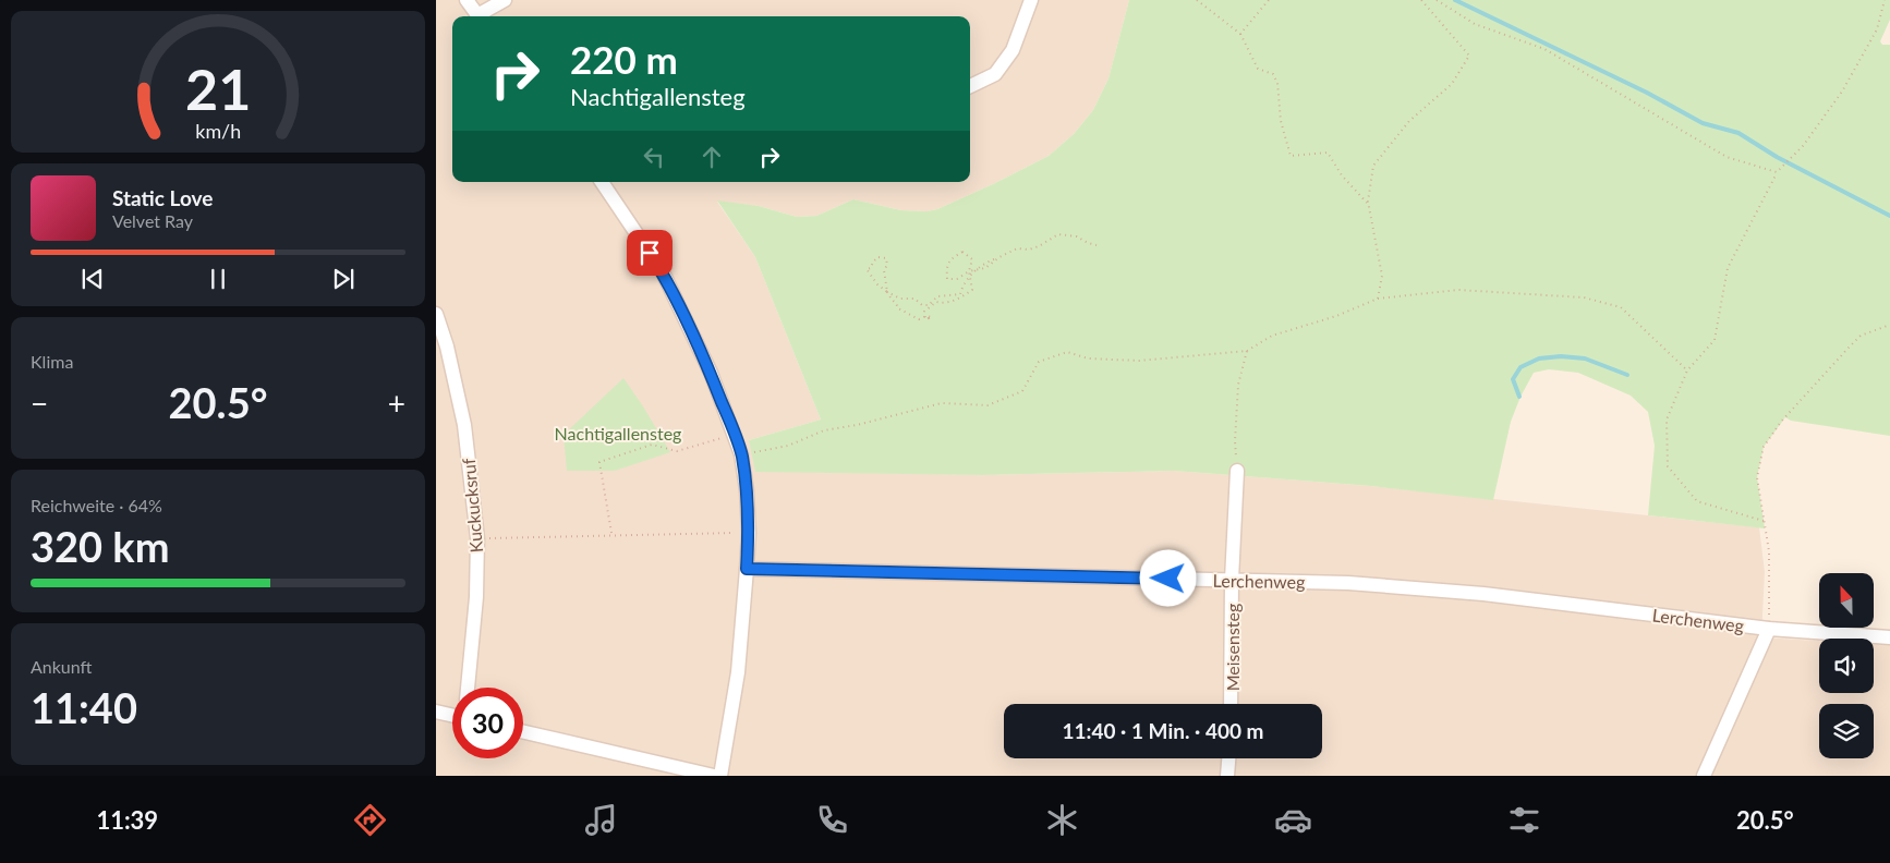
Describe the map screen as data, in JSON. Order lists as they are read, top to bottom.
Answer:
{
  "streets": {
    "street": ["Kuckucksruf", "Lerchenweg", "Meisensteg"]
  },
  "crossings": [
    ["Lerchenweg", "Meisensteg"]
  ],
  "parks": ["Nachtigallensteg"],
  "north": "top",
  "page": {
    "turn": ["220 m", "Nachtigallensteg"],
    "song": ["Static Love", "Velvet Ray"],
    "tile": [
      "Klima",
      ["Reichweite · 64%", "320 km"],
      ["Ankunft", "11:40"]
    ],
    "heat": ["−", "20.5°", "+"],
    "limit": "30",
    "trip": "11:40 · 1 Min. · 400 m",
    "tabs": ["11:39", "20.5°"],
    "gauge": ["21", "km/h"]
  }
}
